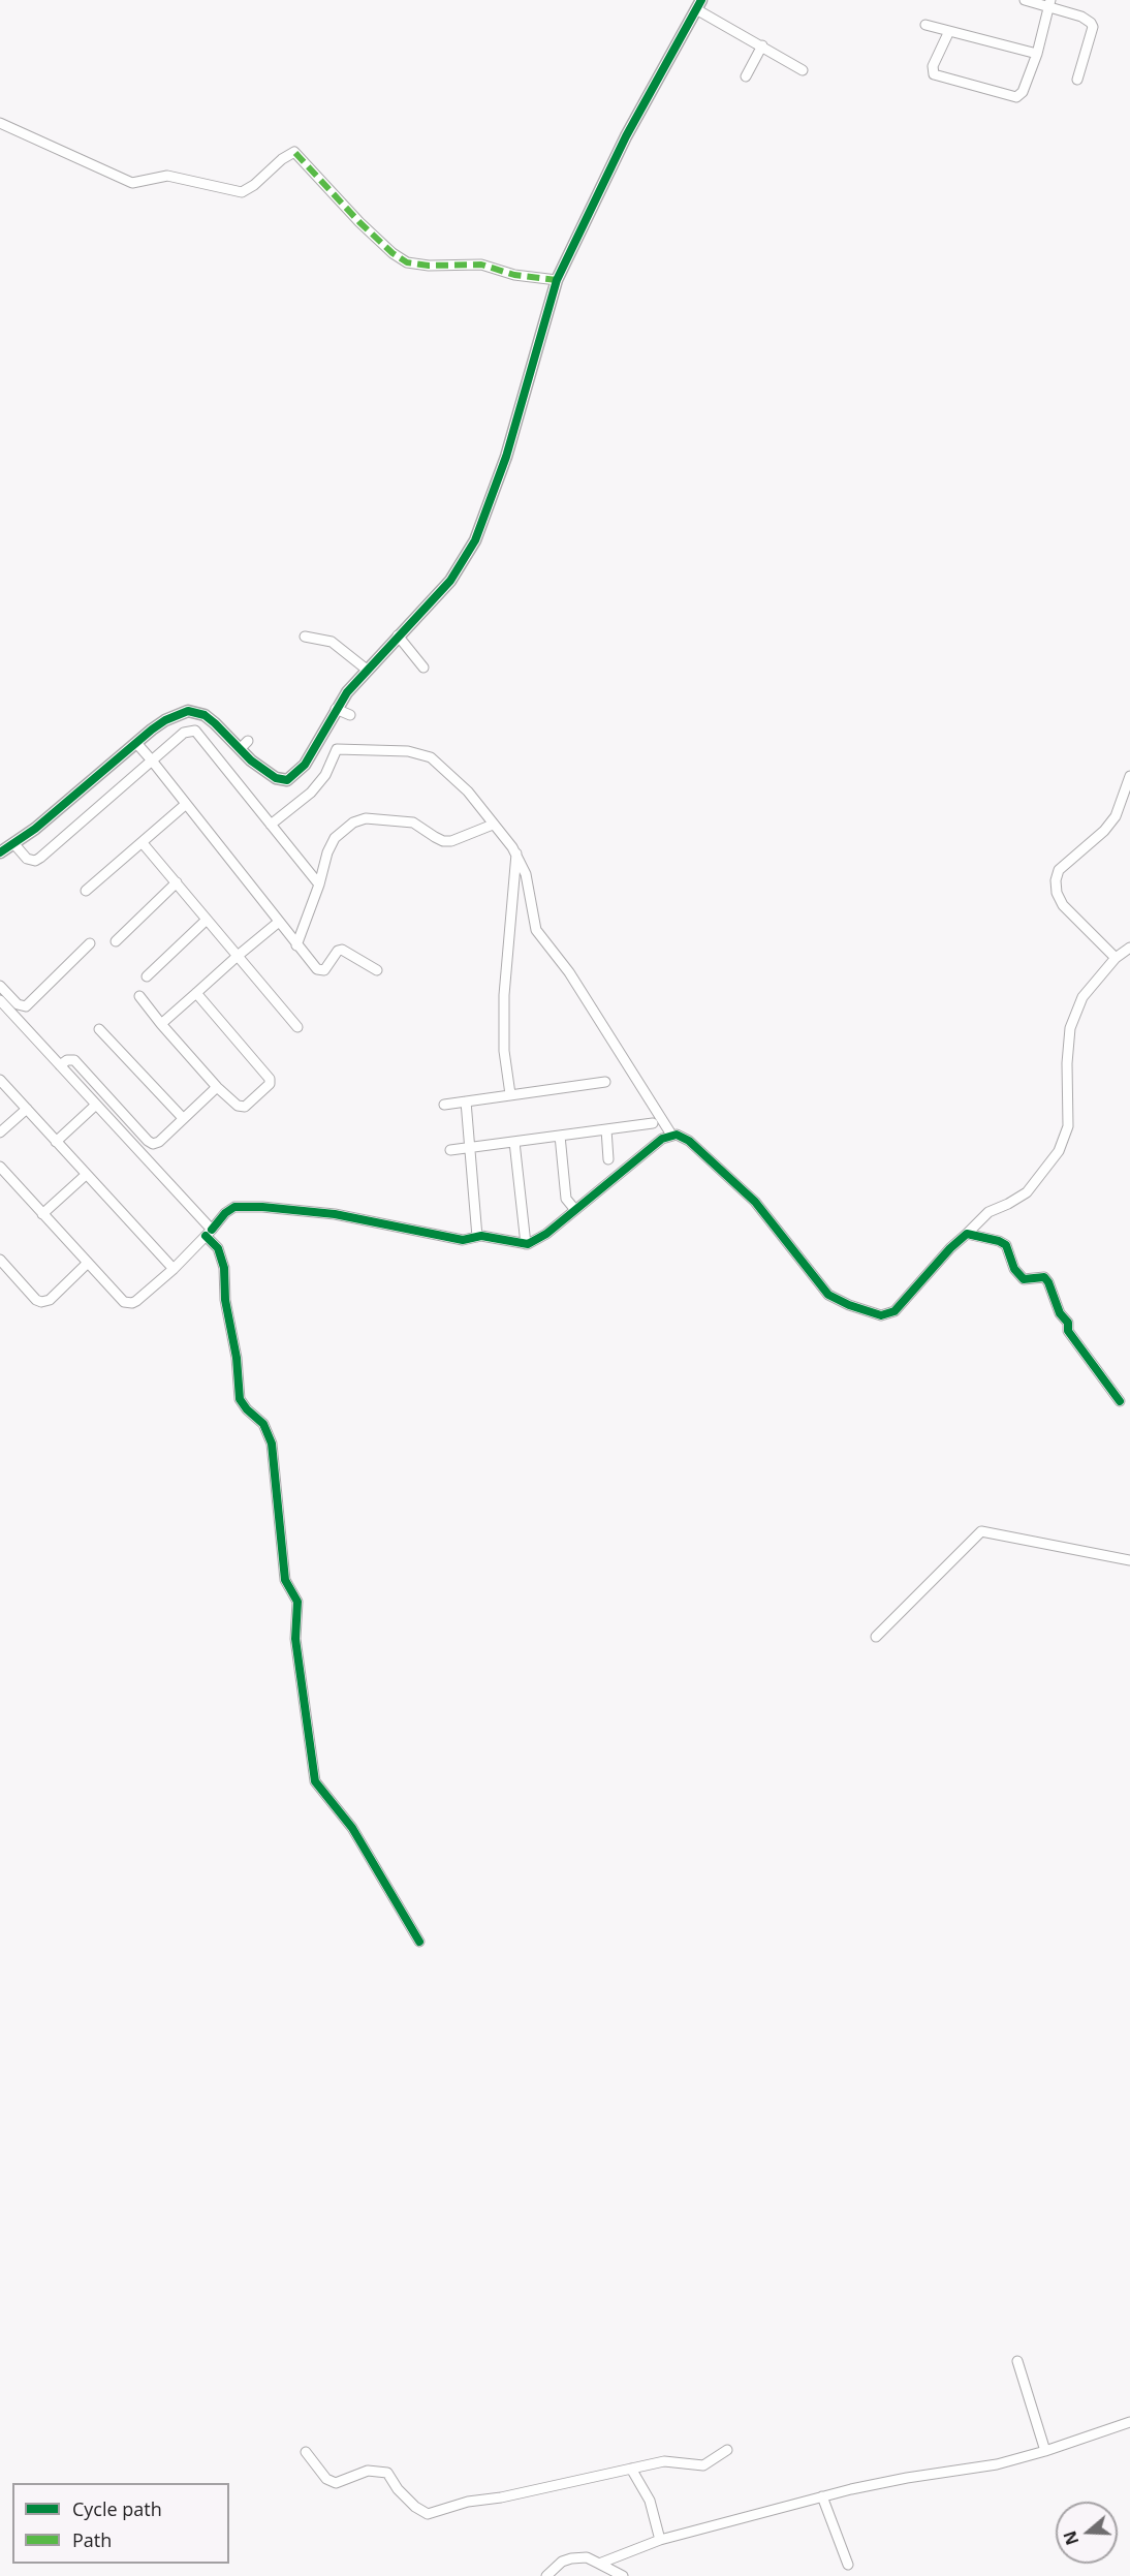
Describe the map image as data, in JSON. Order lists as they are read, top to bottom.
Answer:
{
  "legend": ["Cycle path", "Path"],
  "north": "left"
}
